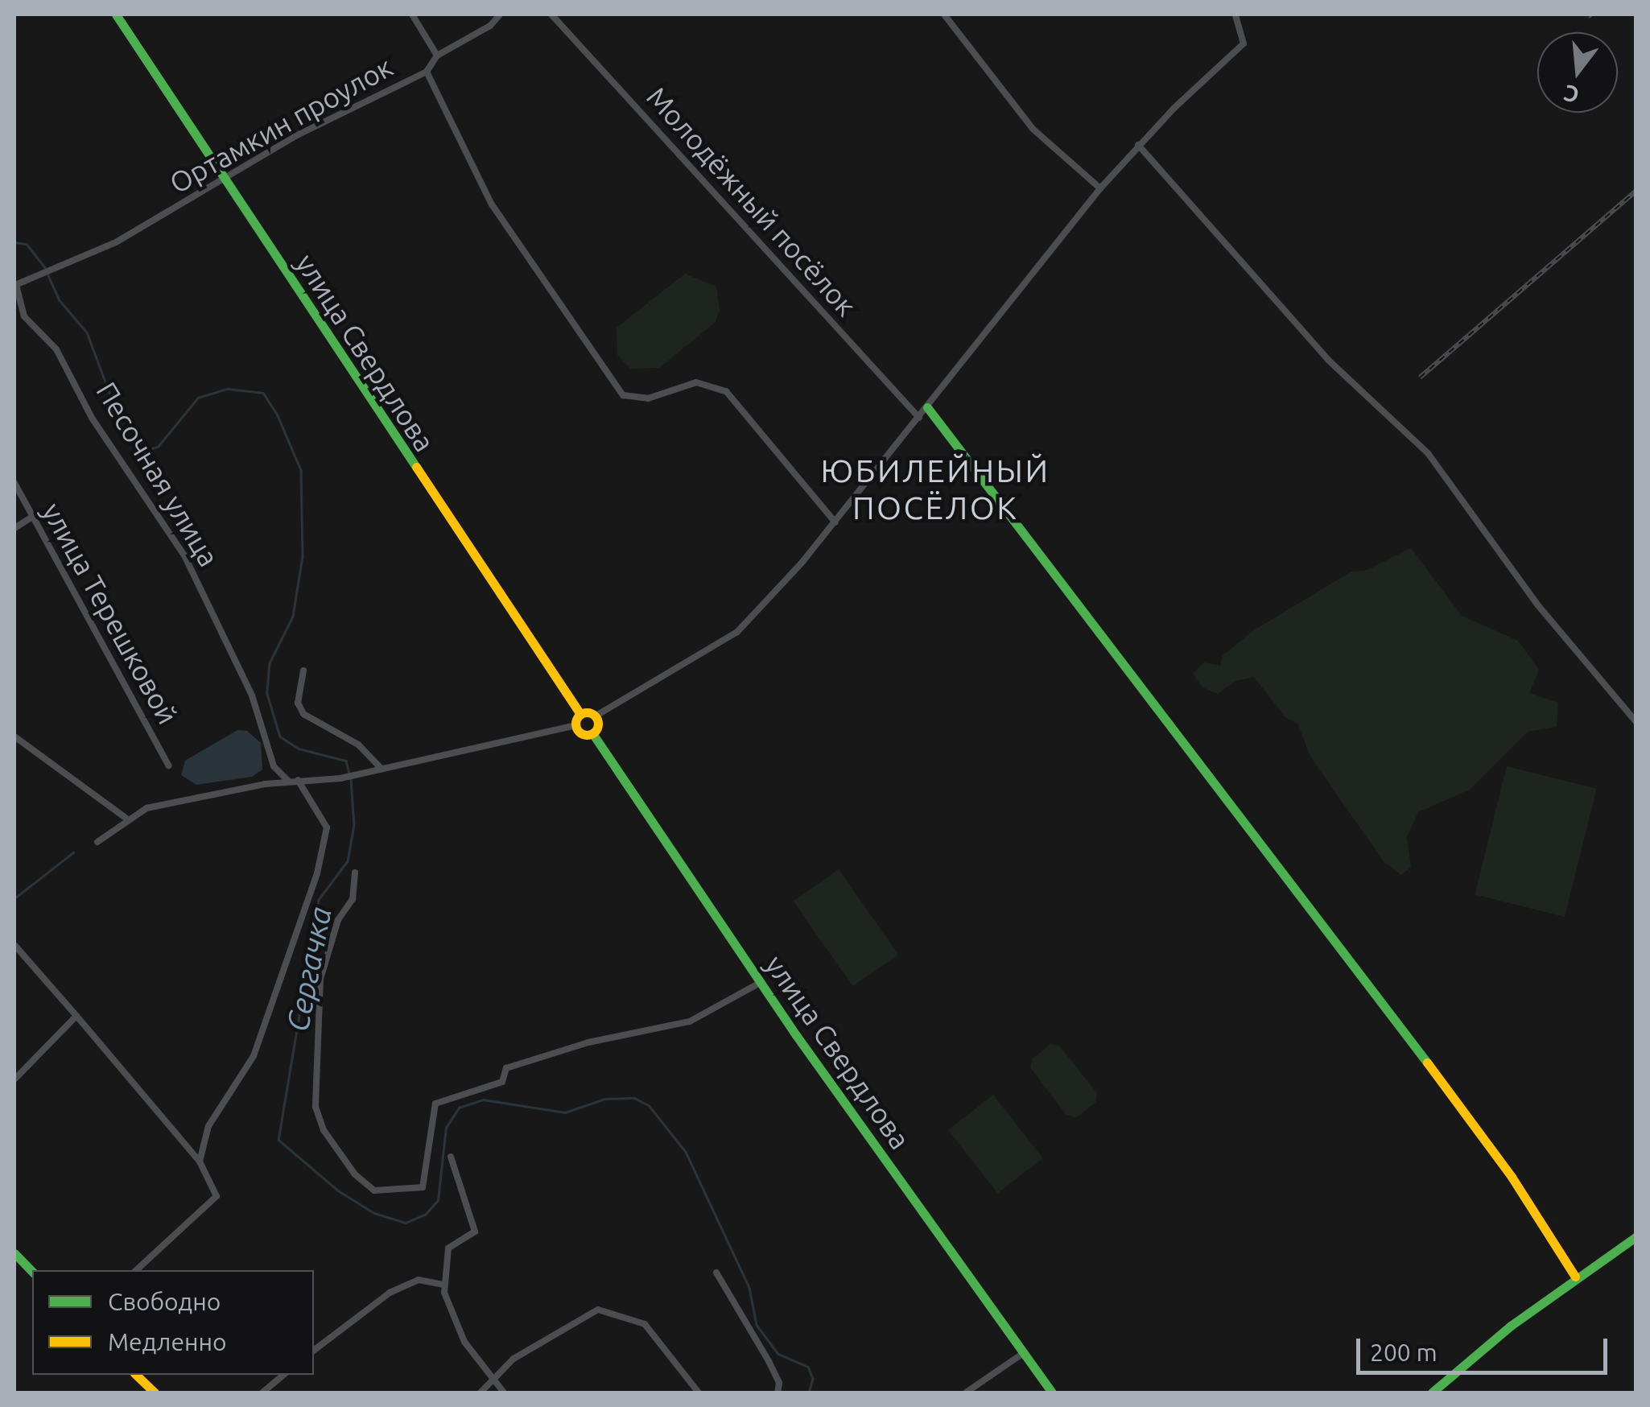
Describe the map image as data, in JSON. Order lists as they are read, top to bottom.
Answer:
{
  "streets": {
    "street": [
      "Ортамкин проулок",
      "Молодёжный посёлок",
      "улица Свердлова",
      "Песочная улица",
      "улица Терешковой"
    ]
  },
  "crossings": [
    ["Ортамкин проулок", "улица Свердлова"],
    ["Ортамкин проулок", "Песочная улица"]
  ],
  "districts": ["ЮБИЛЕЙНЫЙ ПОСЁЛОК"],
  "water": ["Сергачка"],
  "legend": ["Свободно", "Медленно"],
  "scale_bar": "200 m",
  "north": "bottom"
}
